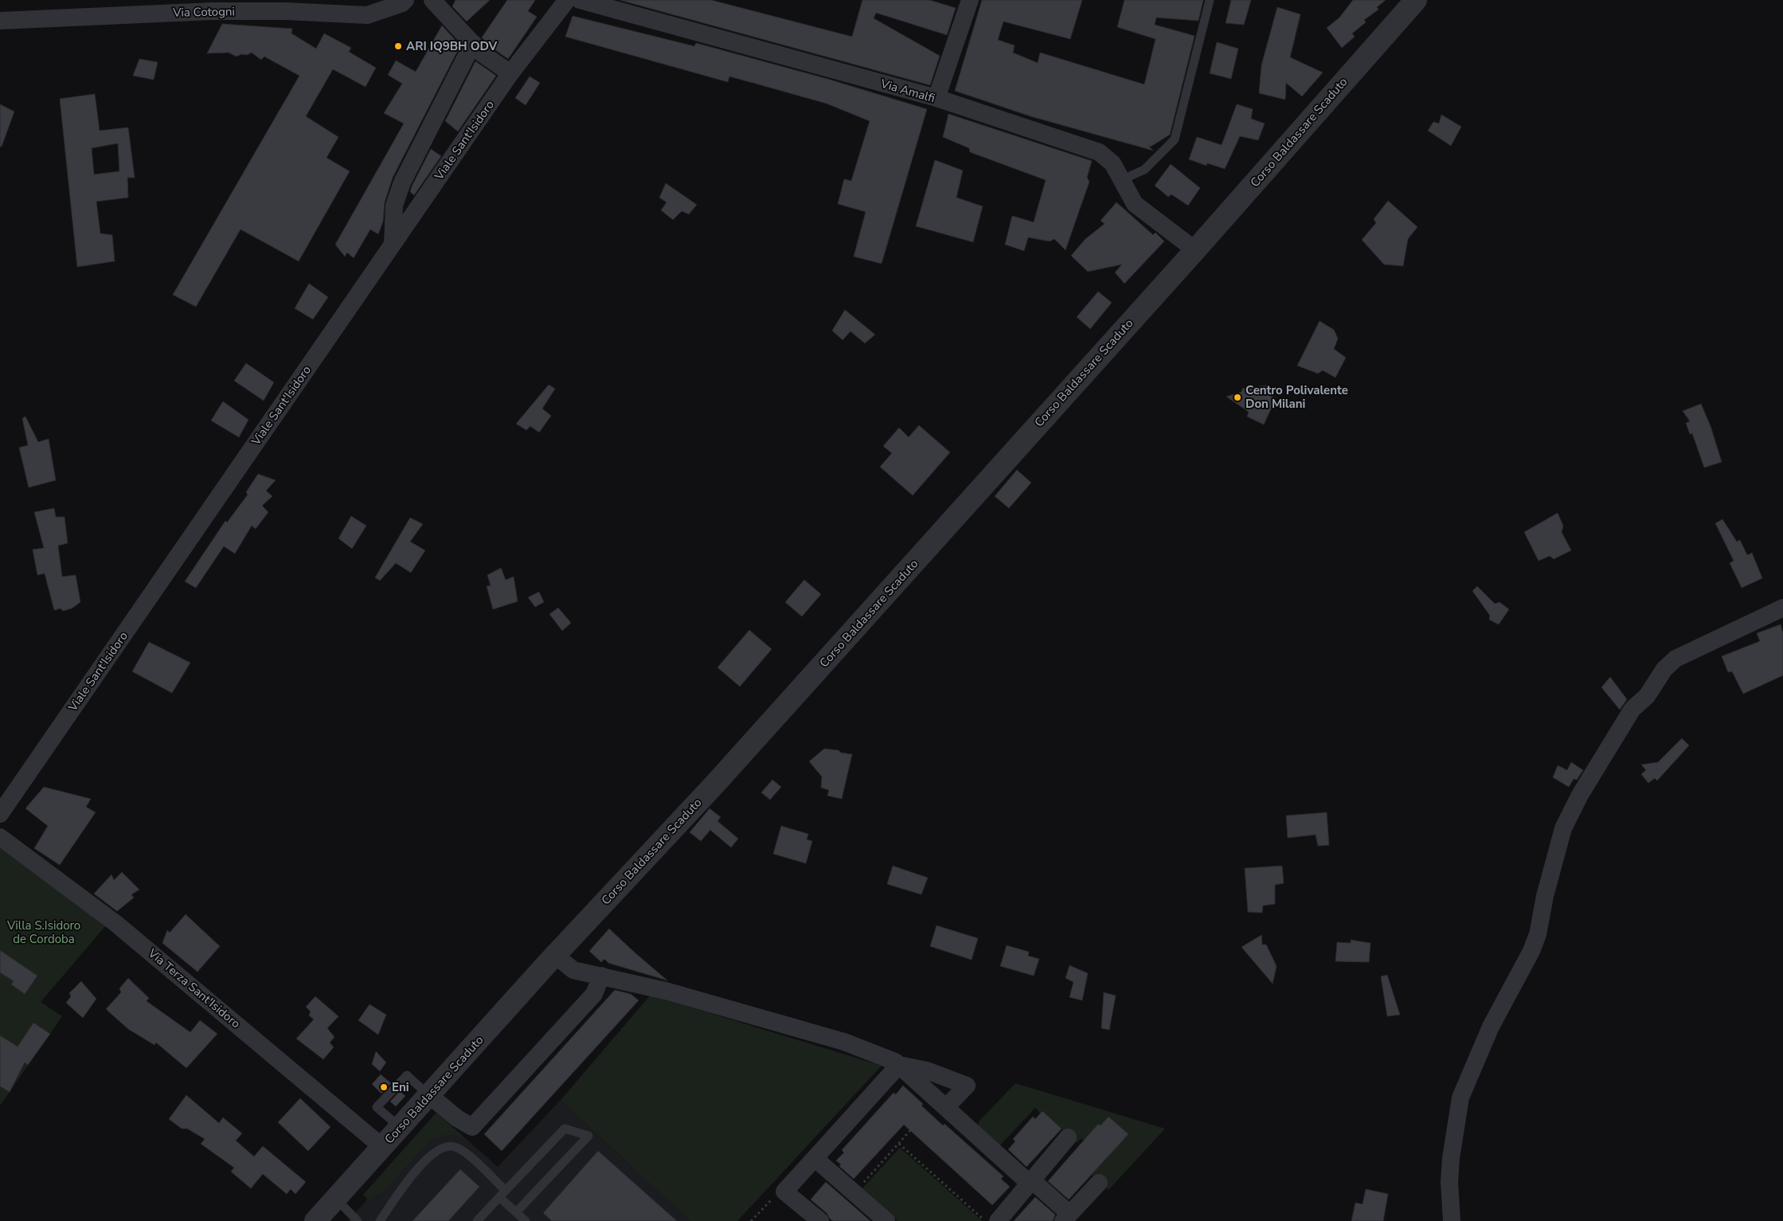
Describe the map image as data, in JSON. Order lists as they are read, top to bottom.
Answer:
{
  "streets": {
    "street": [
      "Via Cotogni",
      "Via Amalfi",
      "Corso Baldassare Scaduto",
      "Viale Sant'Isidoro",
      "Via Terza Sant'Isidoro"
    ]
  },
  "crossings": [
    ["Via Amalfi", "Corso Baldassare Scaduto"],
    ["Corso Baldassare Scaduto", "Via Terza Sant'Isidoro"]
  ],
  "parks": ["Villa S.Isidoro de Cordoba"],
  "places": ["ARI IQ9BH ODV", "Centro Polivalente Don Milani", "Eni"]
}
